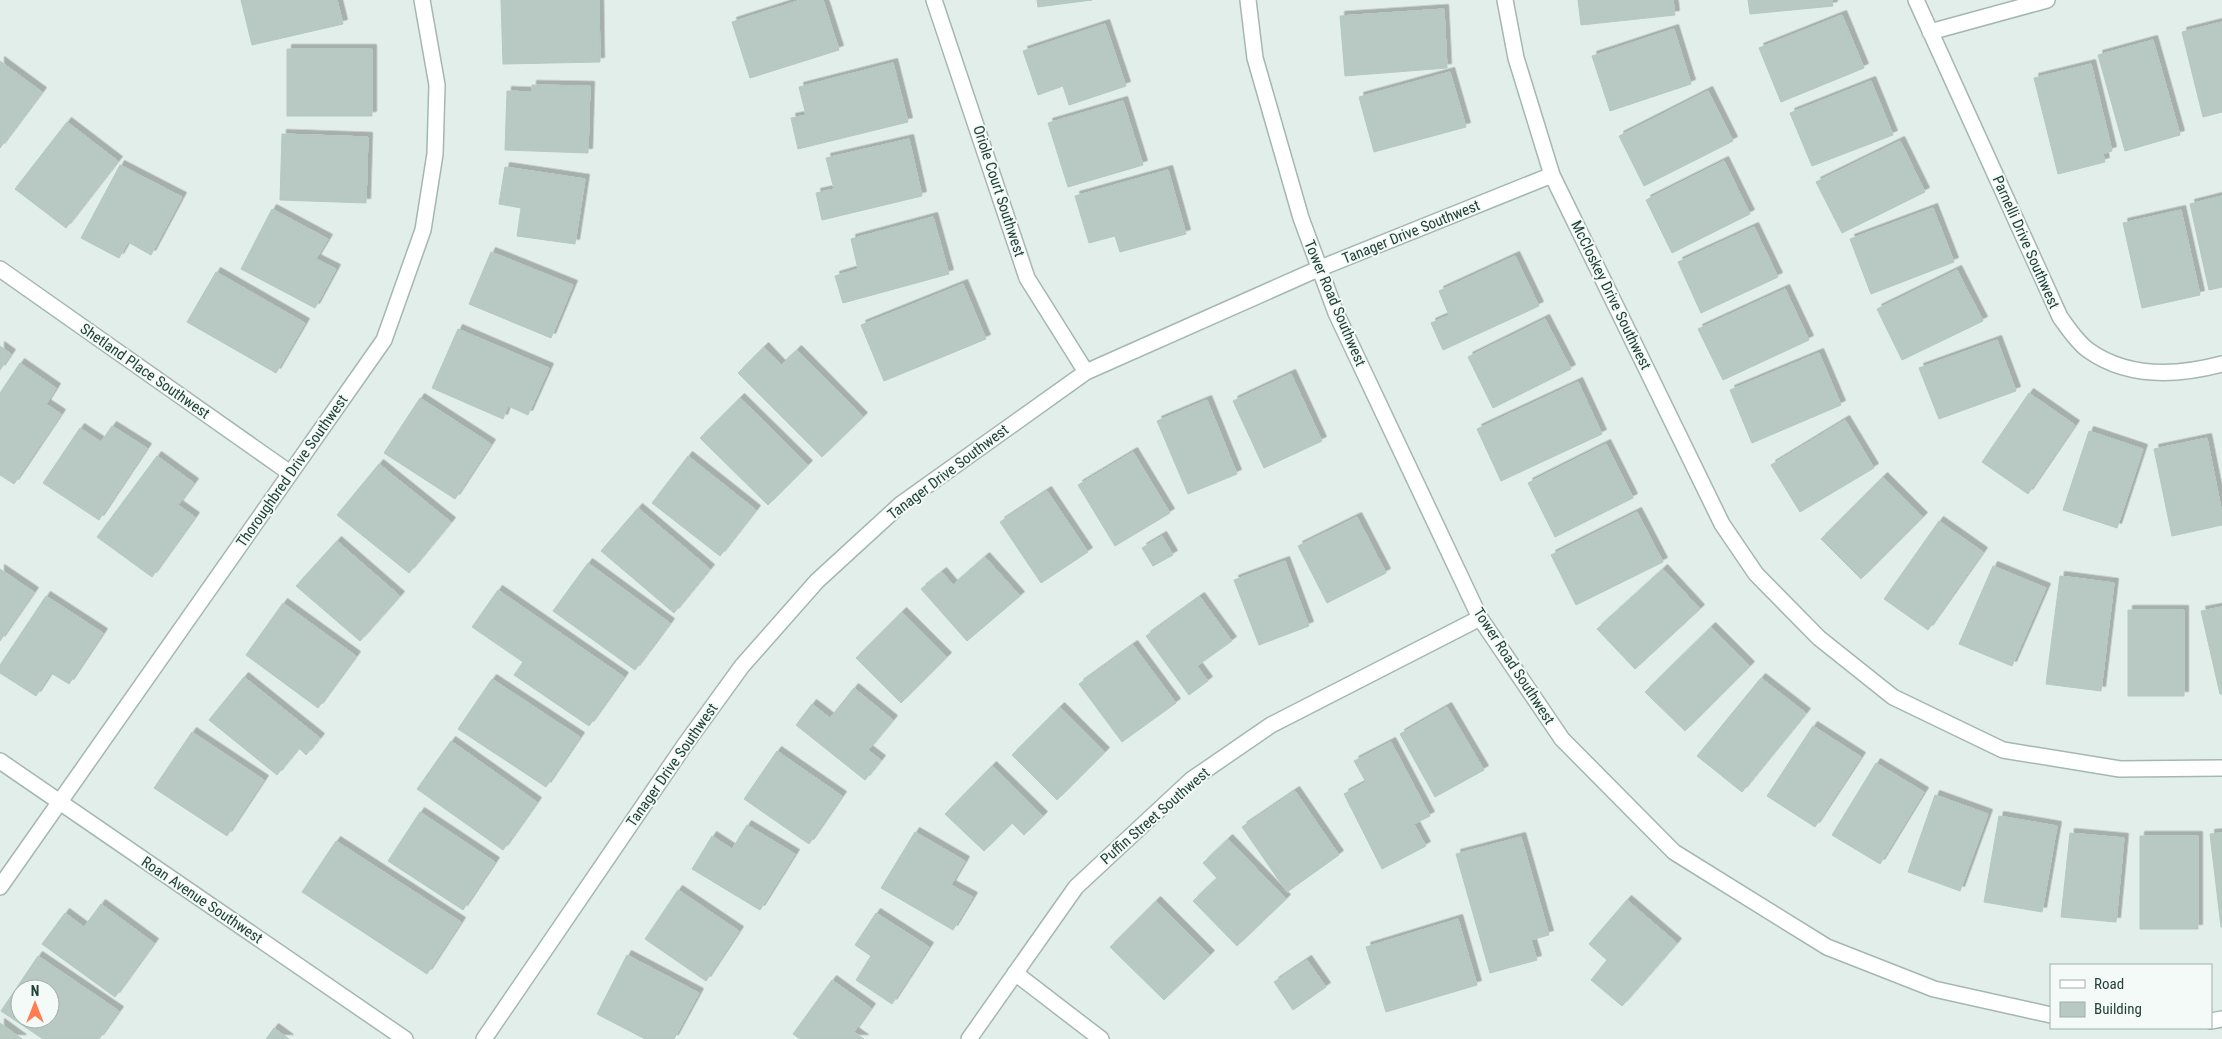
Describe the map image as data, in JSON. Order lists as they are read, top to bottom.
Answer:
{
  "streets": {
    "street": [
      "Oriole Court Southwest",
      "Tanager Drive Southwest",
      "Parnelli Drive Southwest",
      "McCloskey Drive Southwest",
      "Tower Road Southwest",
      "Shetland Place Southwest",
      "Thoroughbred Drive Southwest",
      "Puffin Street Southwest",
      "Roan Avenue Southwest"
    ]
  },
  "crossings": [
    ["Oriole Court Southwest", "Tanager Drive Southwest"],
    ["Tanager Drive Southwest", "McCloskey Drive Southwest"],
    ["Tanager Drive Southwest", "Tower Road Southwest"],
    ["Tower Road Southwest", "Puffin Street Southwest"],
    ["Shetland Place Southwest", "Thoroughbred Drive Southwest"],
    ["Thoroughbred Drive Southwest", "Roan Avenue Southwest"]
  ],
  "legend": ["Road", "Building"],
  "north": "top"
}
